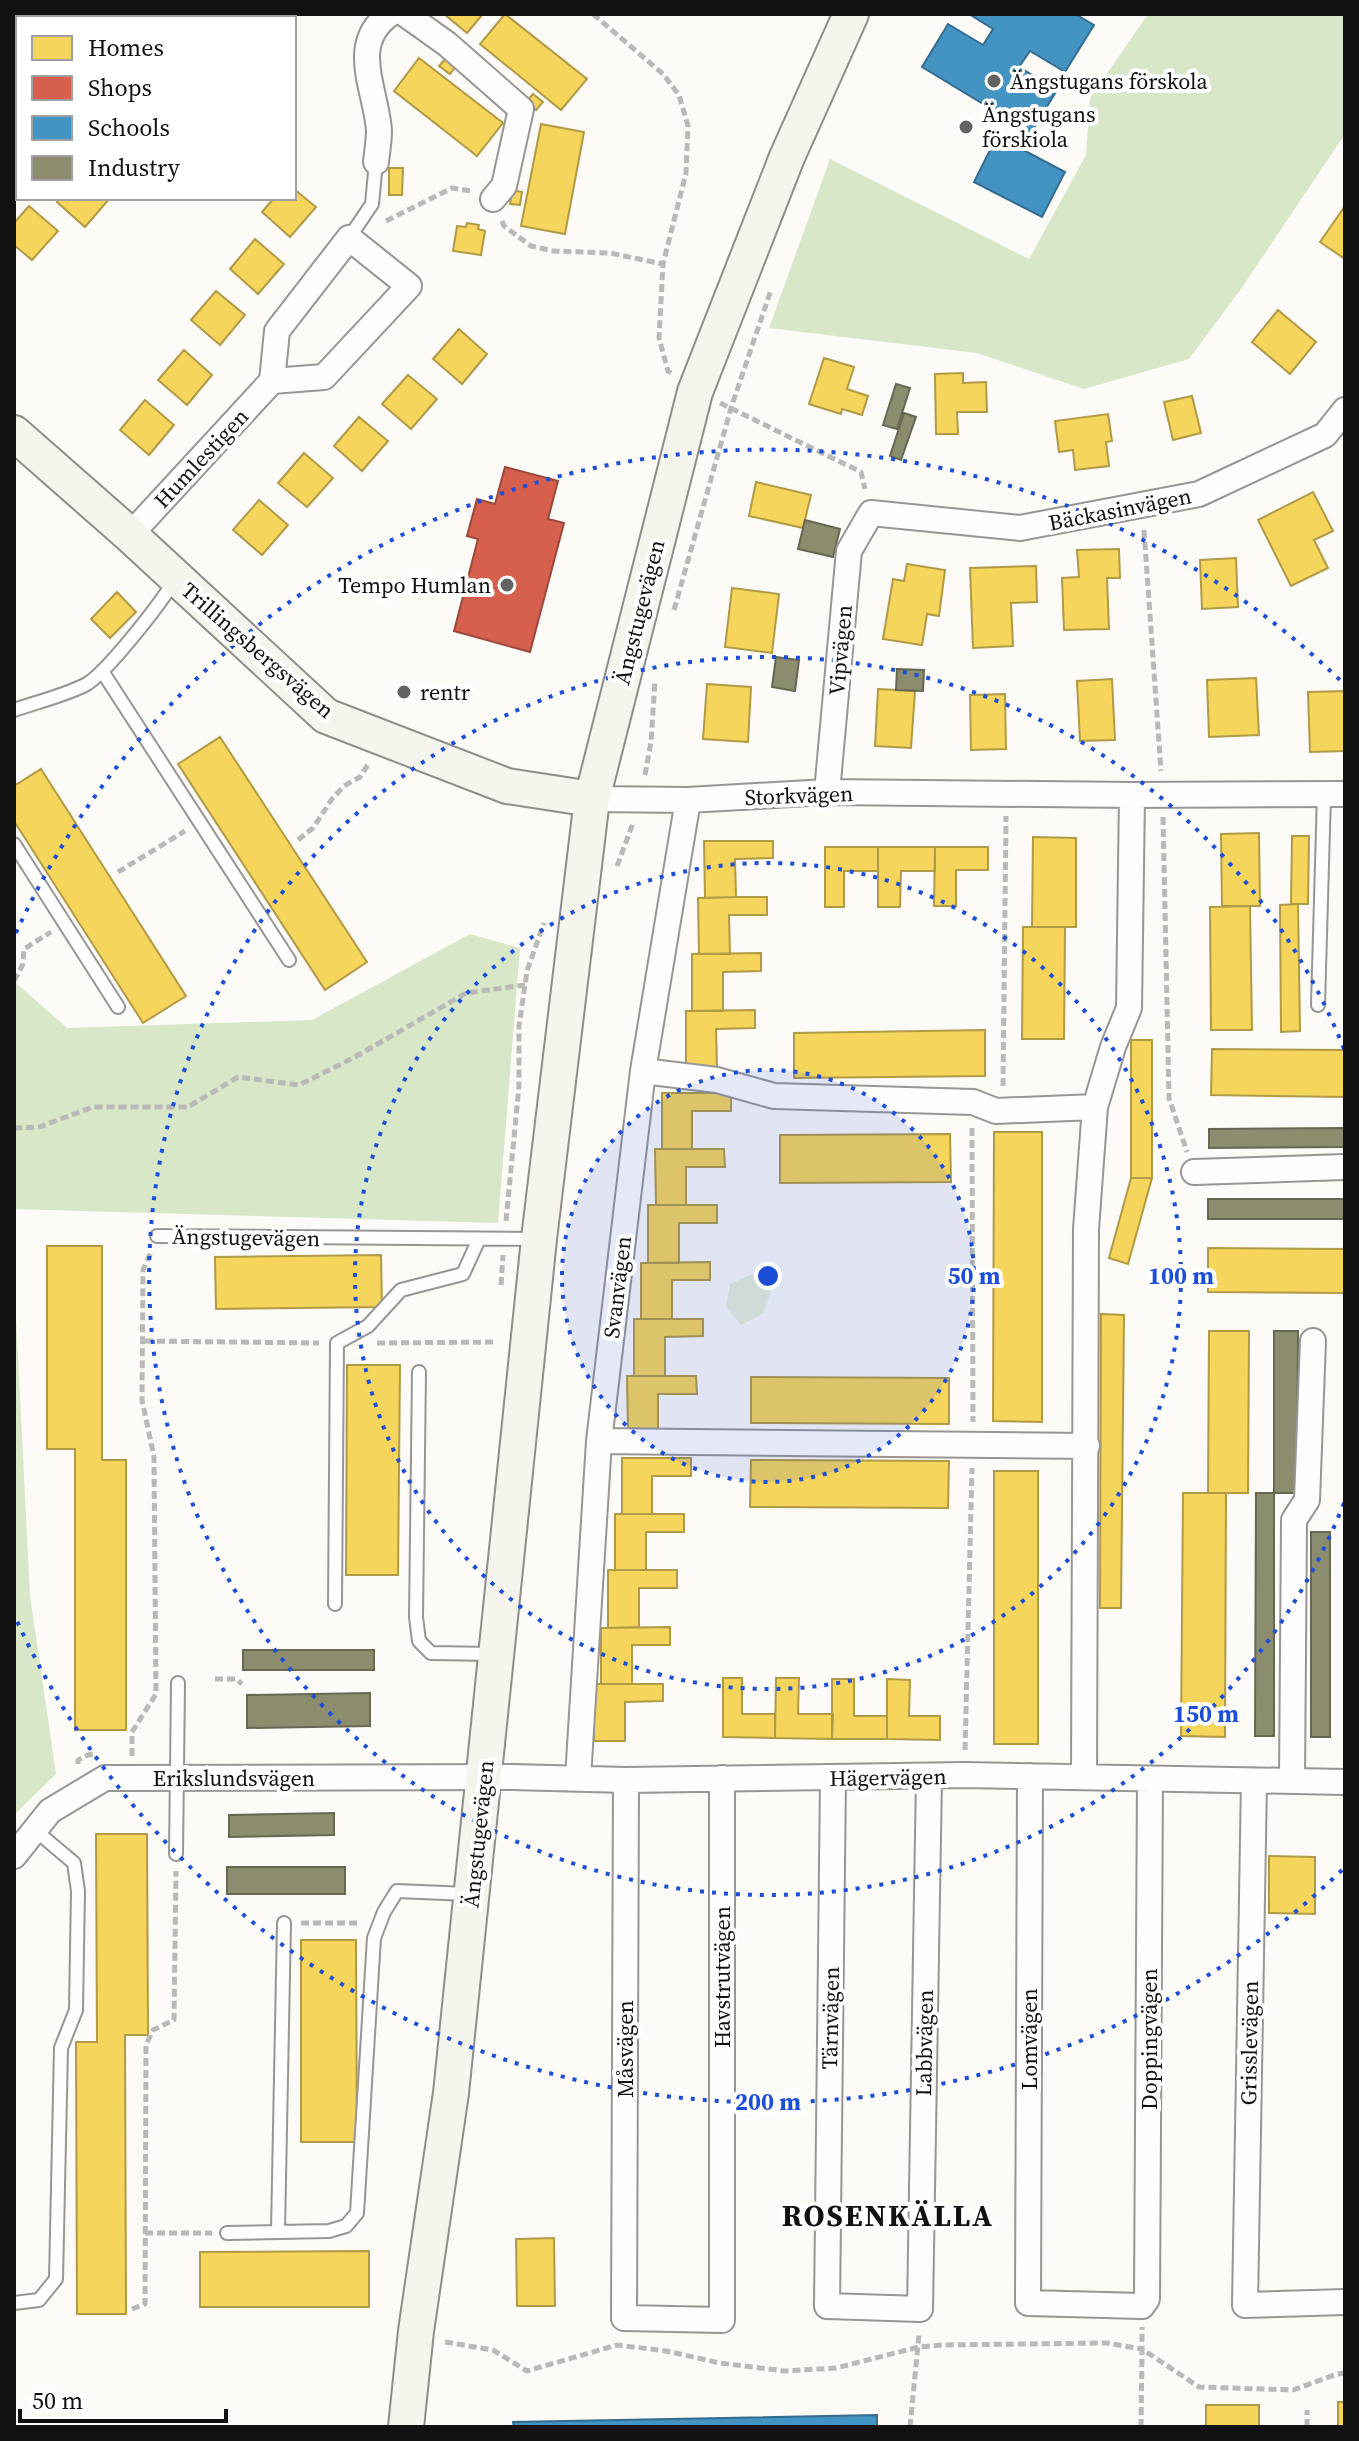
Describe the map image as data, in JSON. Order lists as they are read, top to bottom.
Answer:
{
  "streets": {
    "street": [
      "Humlestigen",
      "Bäckasinvägen",
      "Ängstugevägen",
      "Trillingsbergsvägen",
      "Vipvägen",
      "Storkvägen",
      "Svanvägen",
      "Hägervägen",
      "Erikslundsvägen",
      "Havstrutvägen",
      "Tärnvägen",
      "Lomvägen",
      "Doppingvägen",
      "Labbvägen",
      "Grisslevägen",
      "Måsvägen"
    ]
  },
  "crossings": [
    ["Humlestigen", "Trillingsbergsvägen"],
    ["Bäckasinvägen", "Vipvägen"],
    ["Ängstugevägen", "Trillingsbergsvägen"],
    ["Ängstugevägen", "Storkvägen"],
    ["Ängstugevägen", "Hägervägen"],
    ["Ängstugevägen", "Erikslundsvägen"],
    ["Trillingsbergsvägen", "Storkvägen"],
    ["Vipvägen", "Storkvägen"],
    ["Storkvägen", "Svanvägen"],
    ["Svanvägen", "Hägervägen"],
    ["Hägervägen", "Erikslundsvägen"],
    ["Hägervägen", "Havstrutvägen"],
    ["Hägervägen", "Tärnvägen"],
    ["Hägervägen", "Lomvägen"],
    ["Hägervägen", "Doppingvägen"],
    ["Hägervägen", "Labbvägen"],
    ["Hägervägen", "Grisslevägen"],
    ["Hägervägen", "Måsvägen"],
    ["Havstrutvägen", "Måsvägen"],
    ["Tärnvägen", "Labbvägen"],
    ["Lomvägen", "Doppingvägen"]
  ],
  "districts": ["ROSENKÄLLA"],
  "places": [
    "Ängstugans förskola",
    "Ängstugans förskiola",
    "Tempo Humlan",
    "rentr"
  ],
  "legend": [
    "Homes",
    "Shops",
    "Schools",
    "Industry"
  ],
  "scale_bar": "50 m",
  "rings": [
    "50 m",
    "100 m",
    "150 m",
    "200 m"
  ]
}
